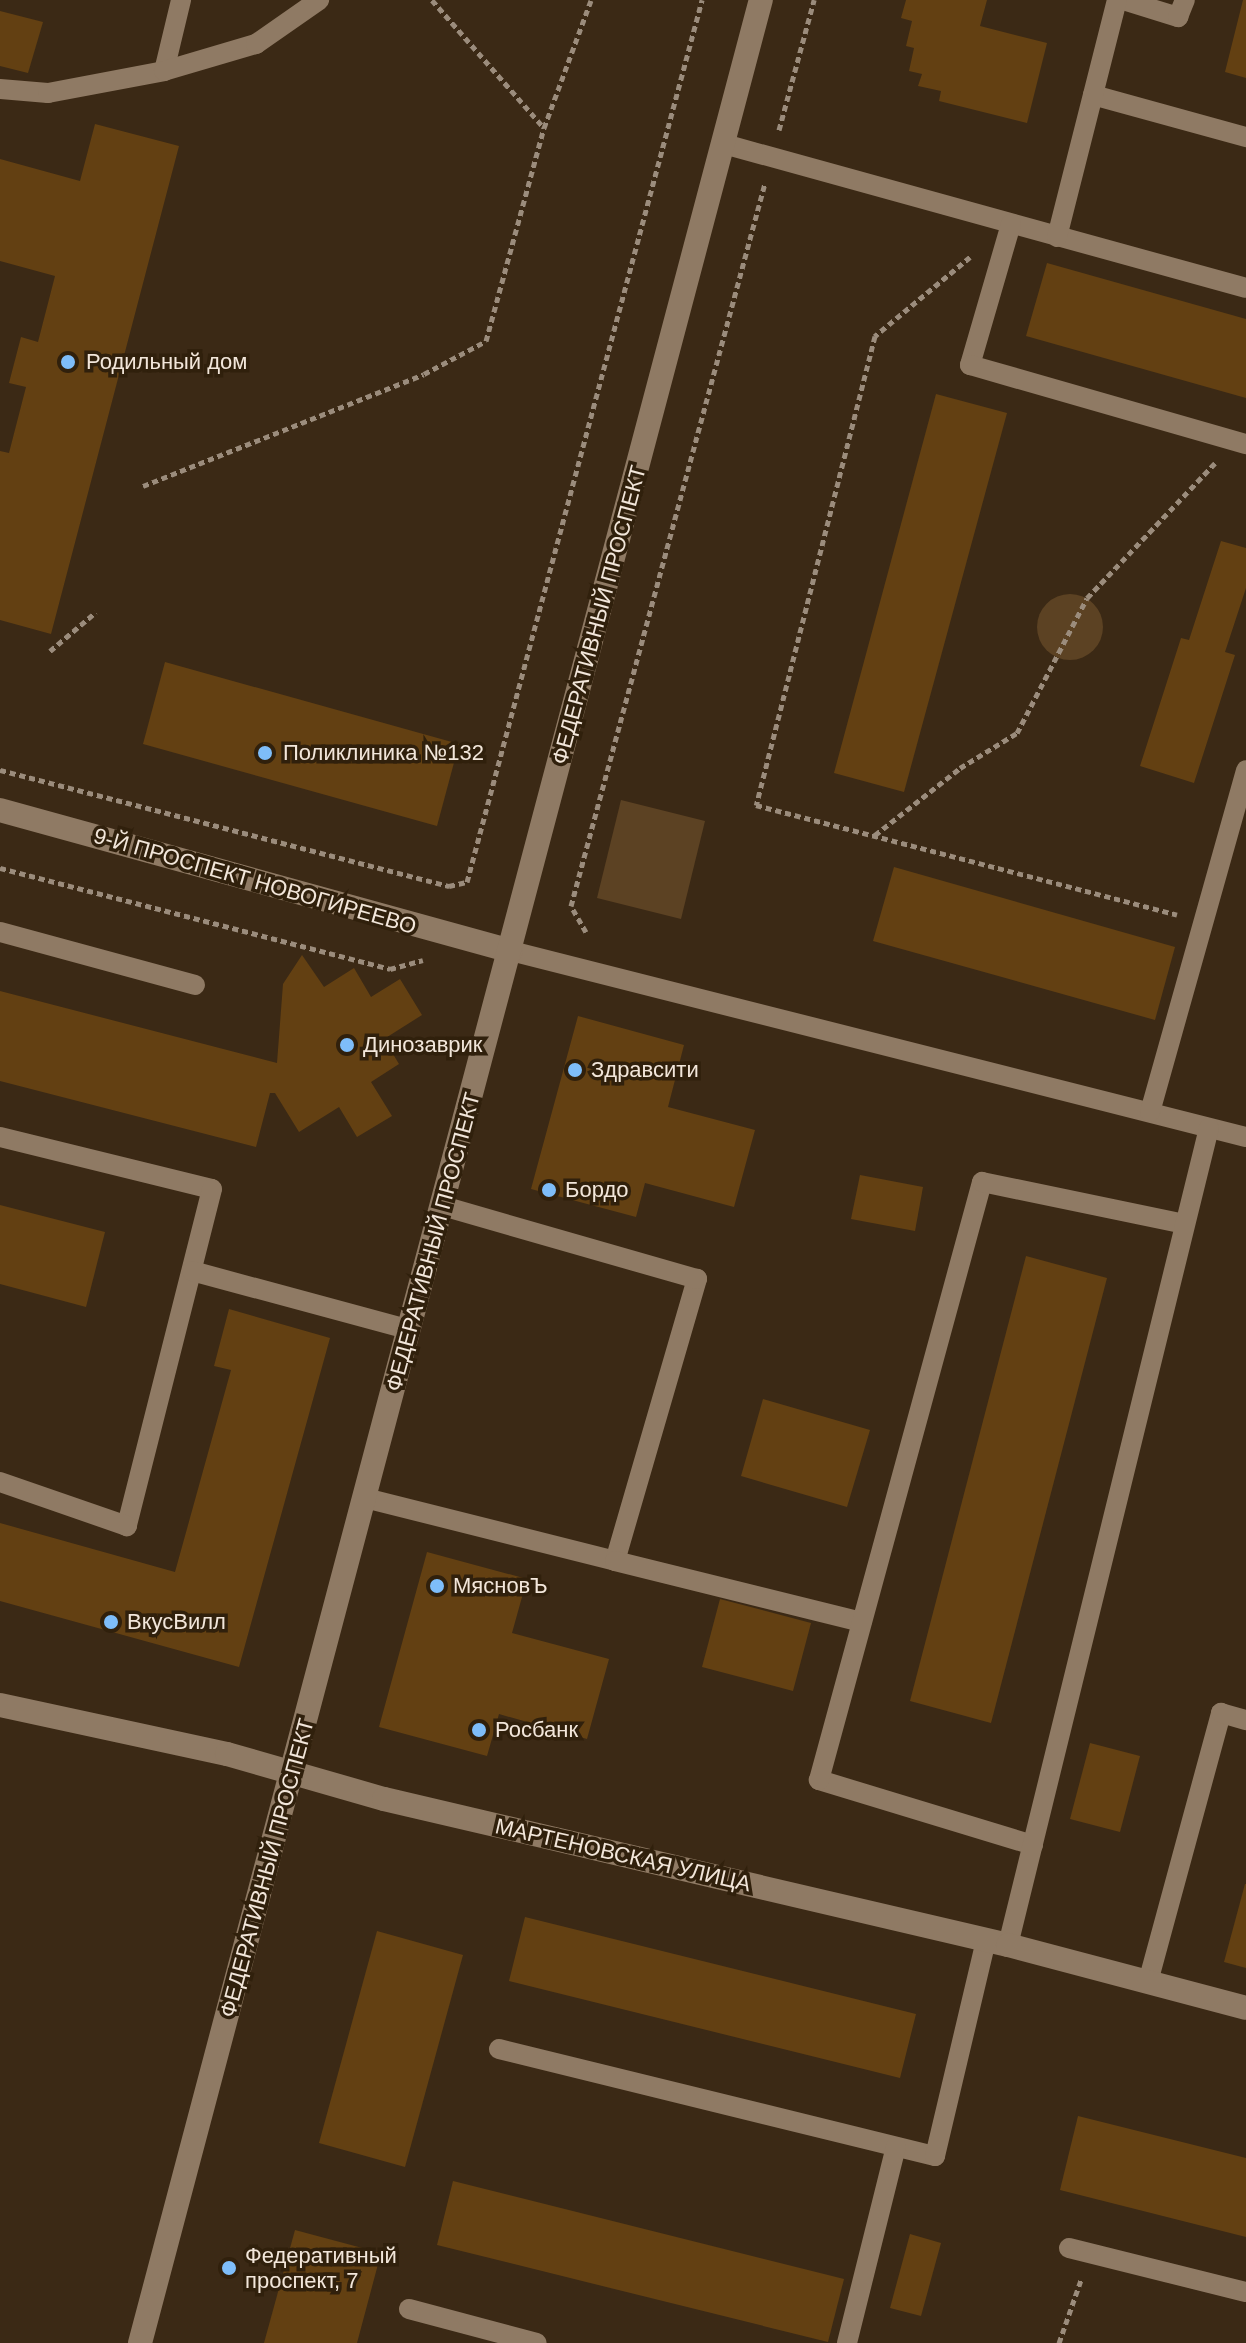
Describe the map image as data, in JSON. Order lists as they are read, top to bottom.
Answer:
{
  "streets": {
    "street": ["ФЕДЕРАТИВНЫЙ ПРОСПЕКТ", "9-Й ПРОСПЕКТ НОВОГИРЕЕВО", "МАРТЕНОВСКАЯ УЛИЦА"]
  },
  "crossings": [
    ["ФЕДЕРАТИВНЫЙ ПРОСПЕКТ", "9-Й ПРОСПЕКТ НОВОГИРЕЕВО"],
    ["ФЕДЕРАТИВНЫЙ ПРОСПЕКТ", "МАРТЕНОВСКАЯ УЛИЦА"]
  ],
  "places": [
    "Родильный дом",
    "Поликлиника №132",
    "Динозаврик",
    "Здравсити",
    "Бордо",
    "МясновЪ",
    "ВкусВилл",
    "Росбанк",
    "Федеративный проспект, 7"
  ]
}
